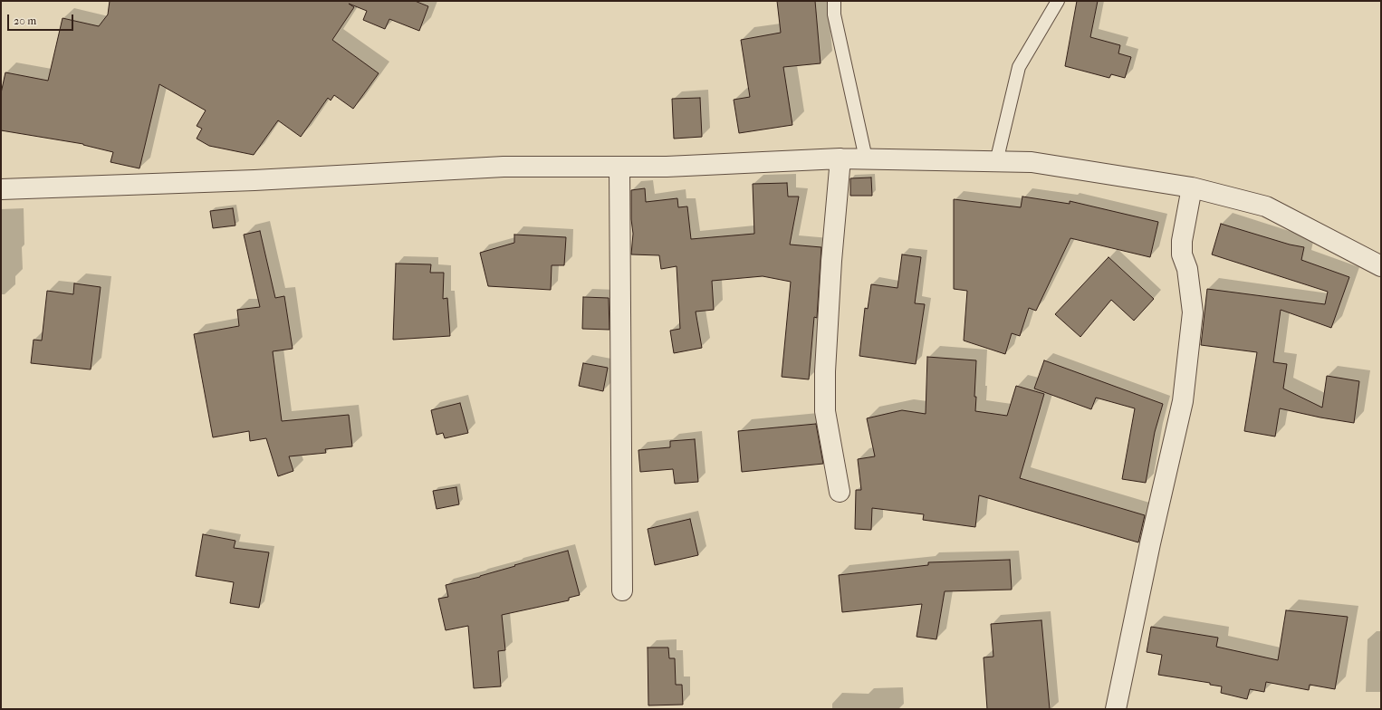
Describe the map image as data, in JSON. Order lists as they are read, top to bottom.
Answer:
{
  "scale_bar": "20 m"
}
